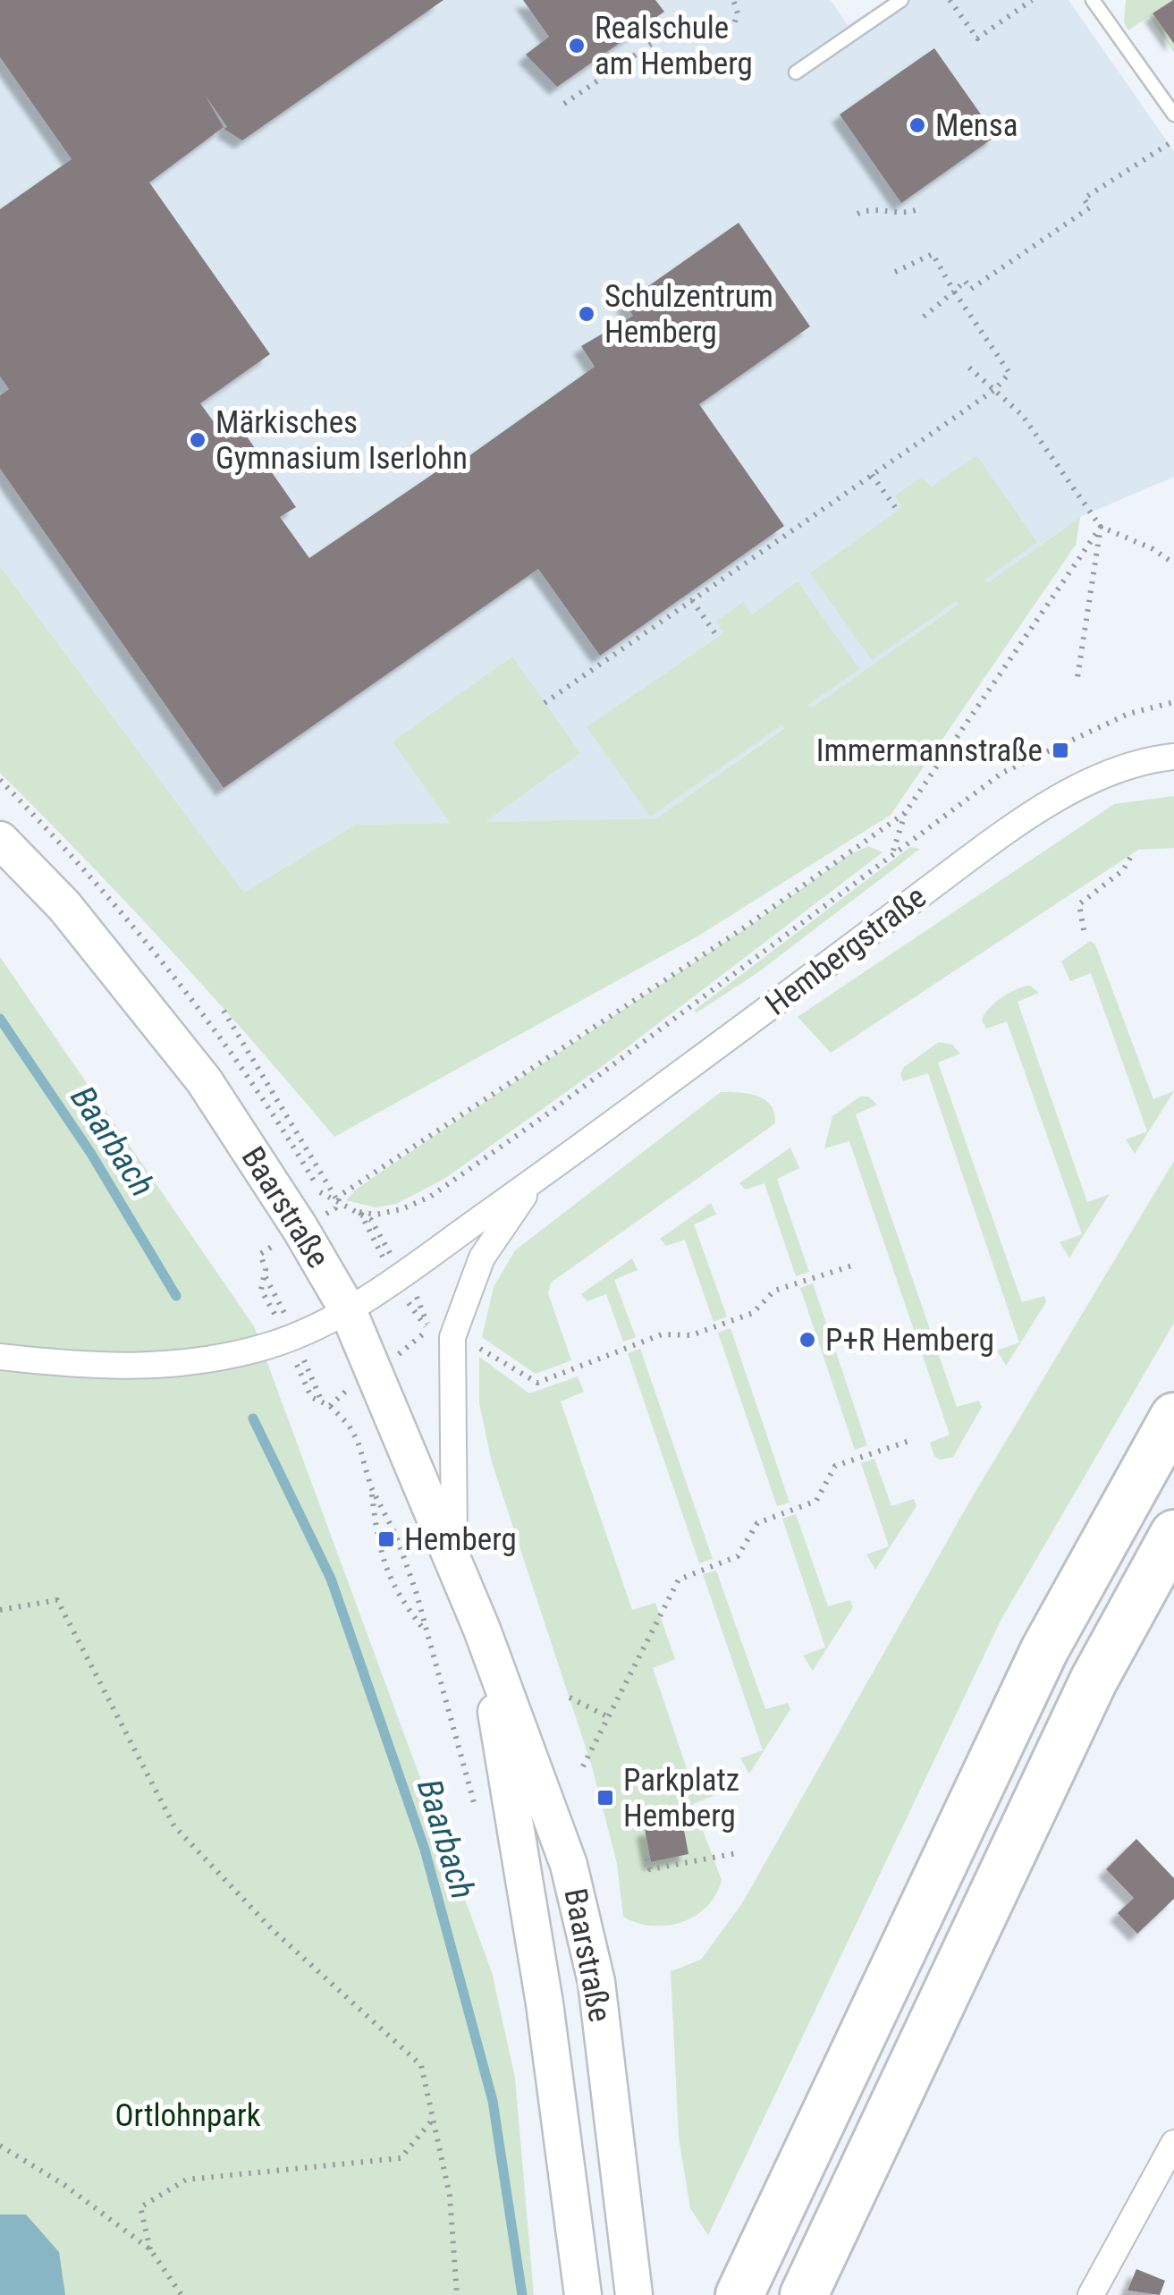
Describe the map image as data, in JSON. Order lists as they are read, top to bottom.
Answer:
{
  "streets": {
    "main road": ["Baarstraße"],
    "street": ["Hembergstraße"]
  },
  "crossings": [
    ["Hembergstraße", "Baarstraße"]
  ],
  "water": ["Baarbach"],
  "parks": ["Ortlohnpark"],
  "places": {
    "other": [
      "Realschule am Hemberg",
      "Mensa",
      "Schulzentrum Hemberg",
      "Märkisches Gymnasium Iserlohn",
      "P+R Hemberg"
    ],
    "transit": ["Immermannstraße", "Hemberg", "Parkplatz Hemberg"]
  }
}
